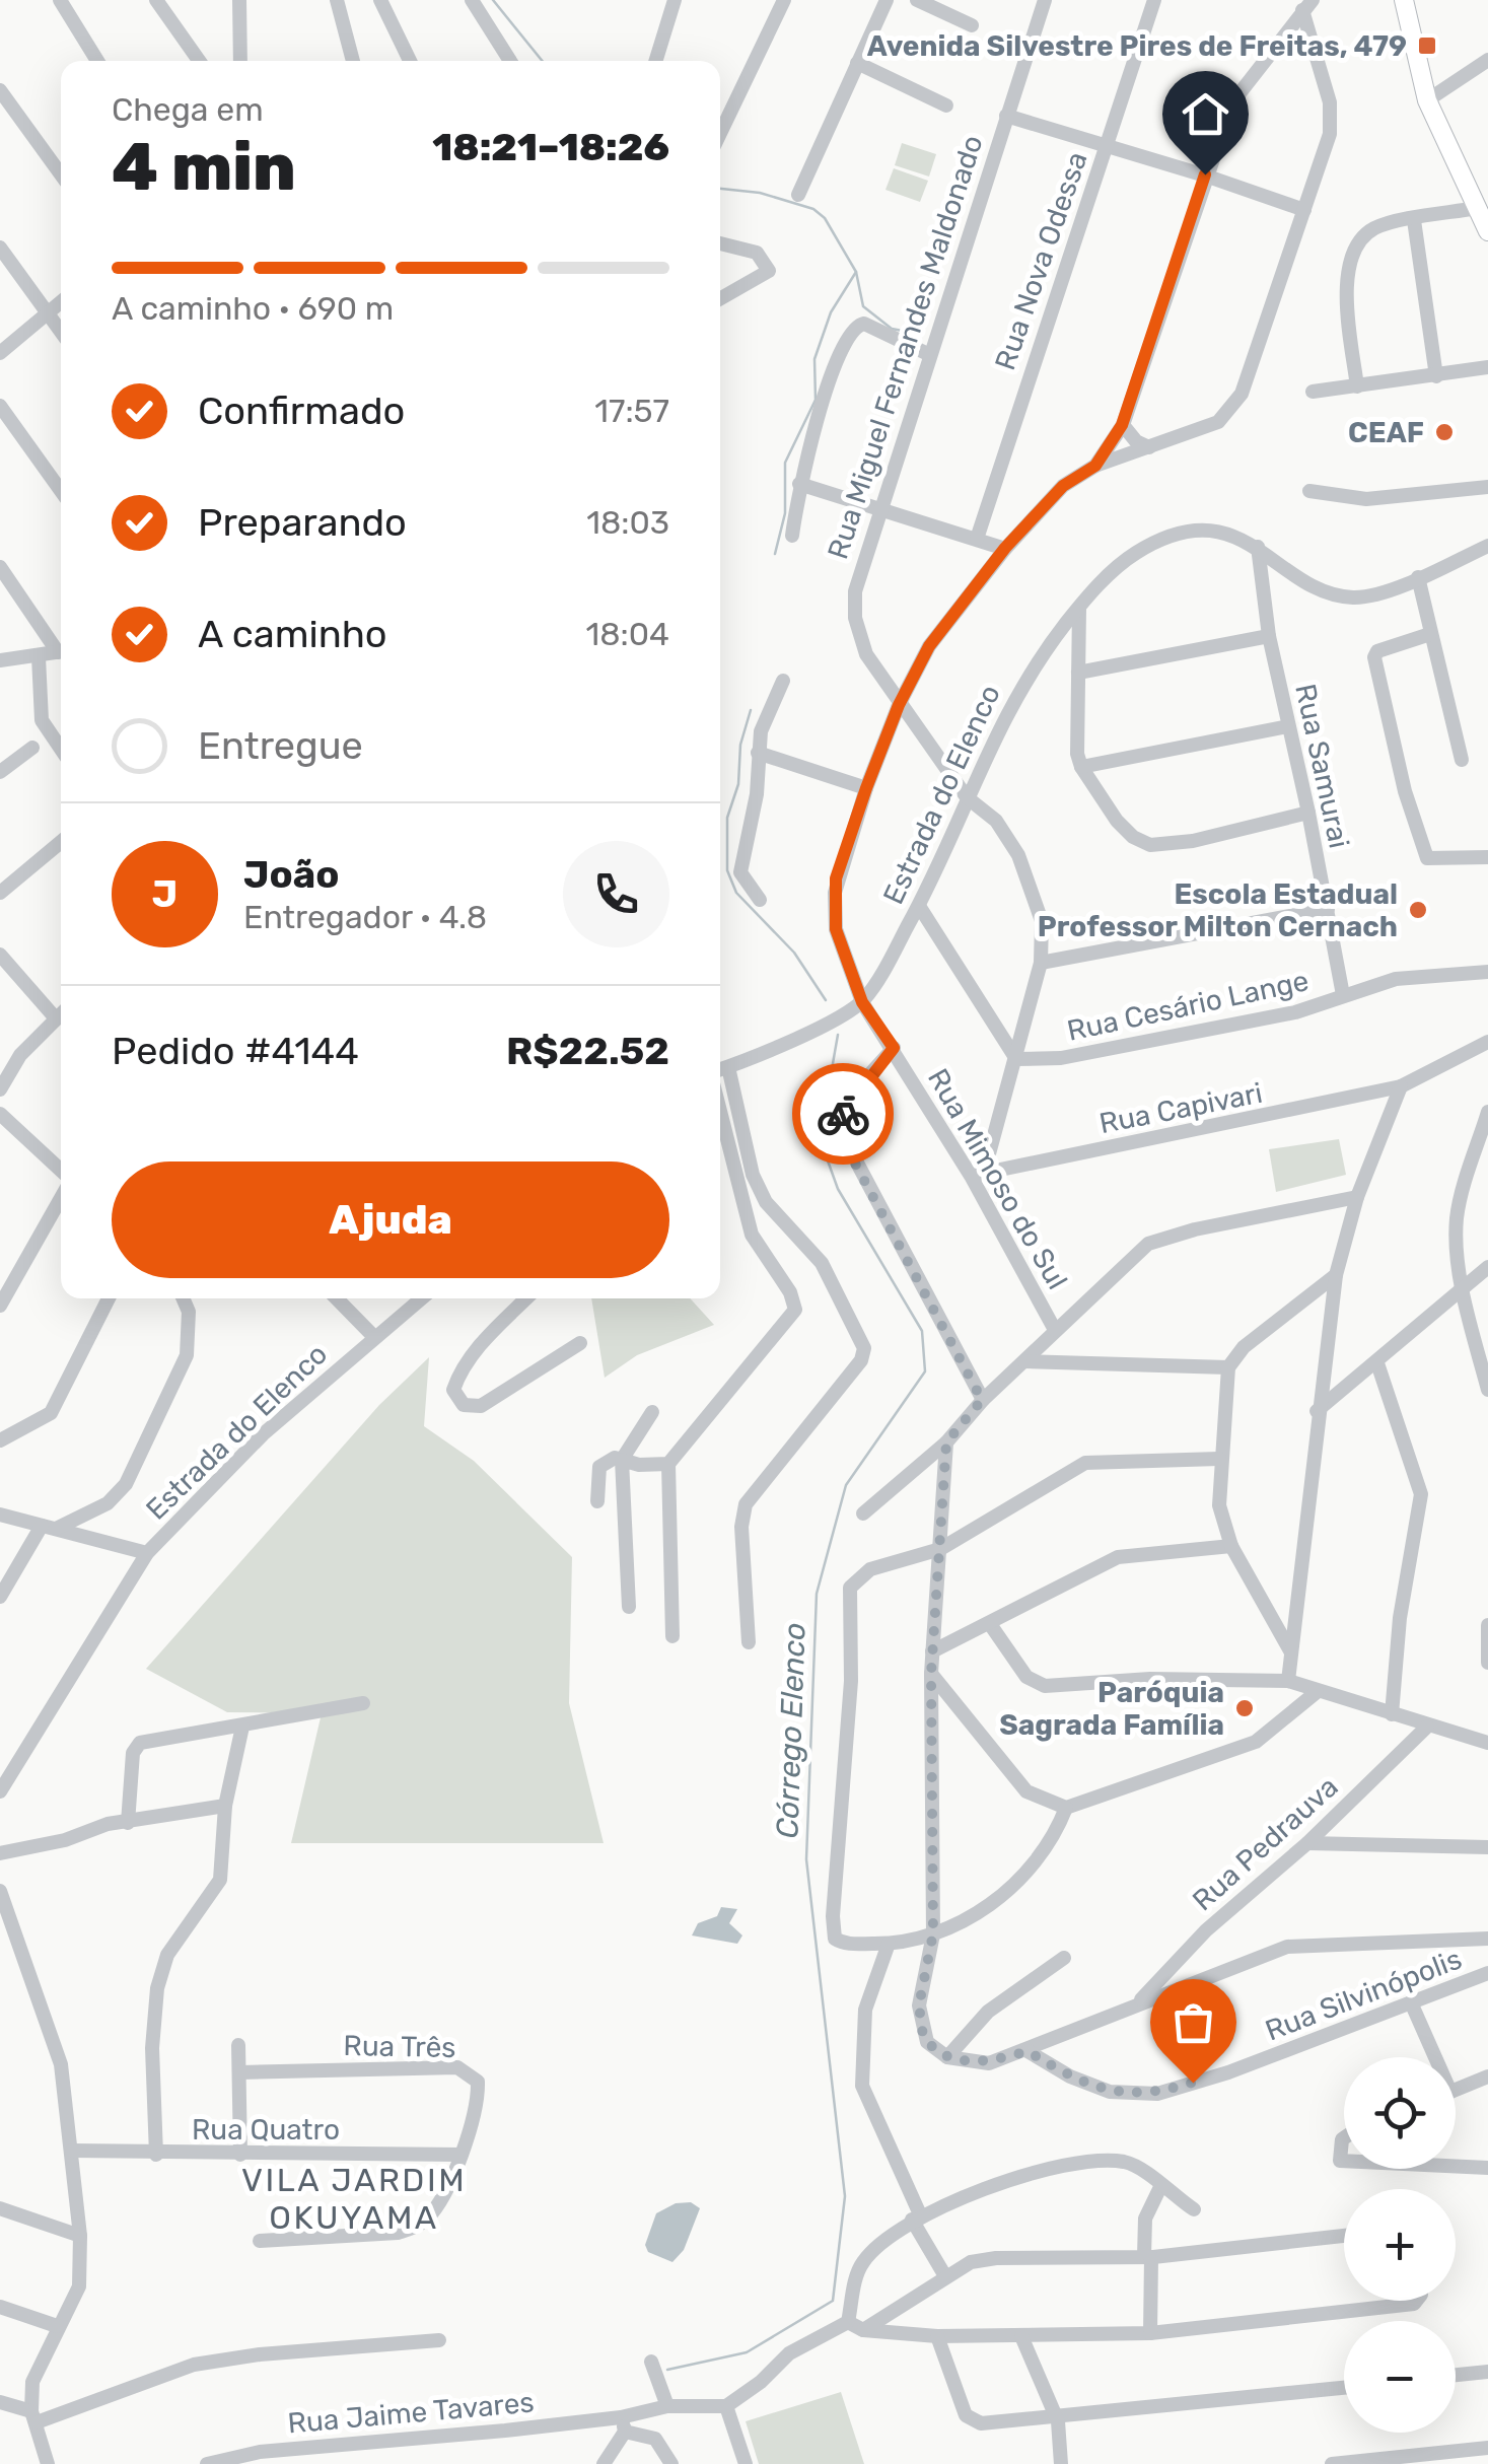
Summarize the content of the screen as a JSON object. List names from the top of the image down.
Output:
{
  "streets": {
    "street": [
      "Rua Nova Odessa",
      "Rua Miguel Fernandes Maldonado",
      "Rua Samurai",
      "Estrada do Elenco",
      "Rua Cesário Lange",
      "Rua Capivari",
      "Rua Mimoso do Sul",
      "Rua Pedrauva",
      "Rua Silvinópolis",
      "Rua Três",
      "Rua Quatro",
      "Rua Jaime Tavares"
    ]
  },
  "crossings": [
    ["Rua Miguel Fernandes Maldonado", "Estrada do Elenco"],
    ["Rua Miguel Fernandes Maldonado", "Rua Cesário Lange"],
    ["Rua Miguel Fernandes Maldonado", "Rua Capivari"],
    ["Rua Miguel Fernandes Maldonado", "Rua Mimoso do Sul"],
    ["Rua Samurai", "Estrada do Elenco"],
    ["Rua Samurai", "Rua Cesário Lange"],
    ["Estrada do Elenco", "Rua Mimoso do Sul"],
    ["Rua Capivari", "Rua Mimoso do Sul"],
    ["Rua Três", "Rua Quatro"]
  ],
  "districts": ["VILA JARDIM OKUYAMA"],
  "water": ["Córrego Elenco"],
  "places": {
    "transit": ["Avenida Silvestre Pires de Freitas, 479"],
    "other": ["CEAF", "Escola Estadual Professor Milton Cernach", "Paróquia Sagrada Família"]
  },
  "page": {
    "heading": ["4 min", "Chega em", "18:21–18:26"],
    "panel": [
      "João",
      "Entregador · 4.8",
      "Pedido #4144",
      "R$22.52"
    ],
    "bar": "A caminho · 690 m",
    "list": [
      ["Confirmado", "17:57"],
      ["Preparando", "18:03"],
      ["A caminho", "18:04"],
      "Entregue"
    ],
    "round": "J",
    "buttons": "Ajuda",
    "map_buttons": ["+", "−"]
  }
}
